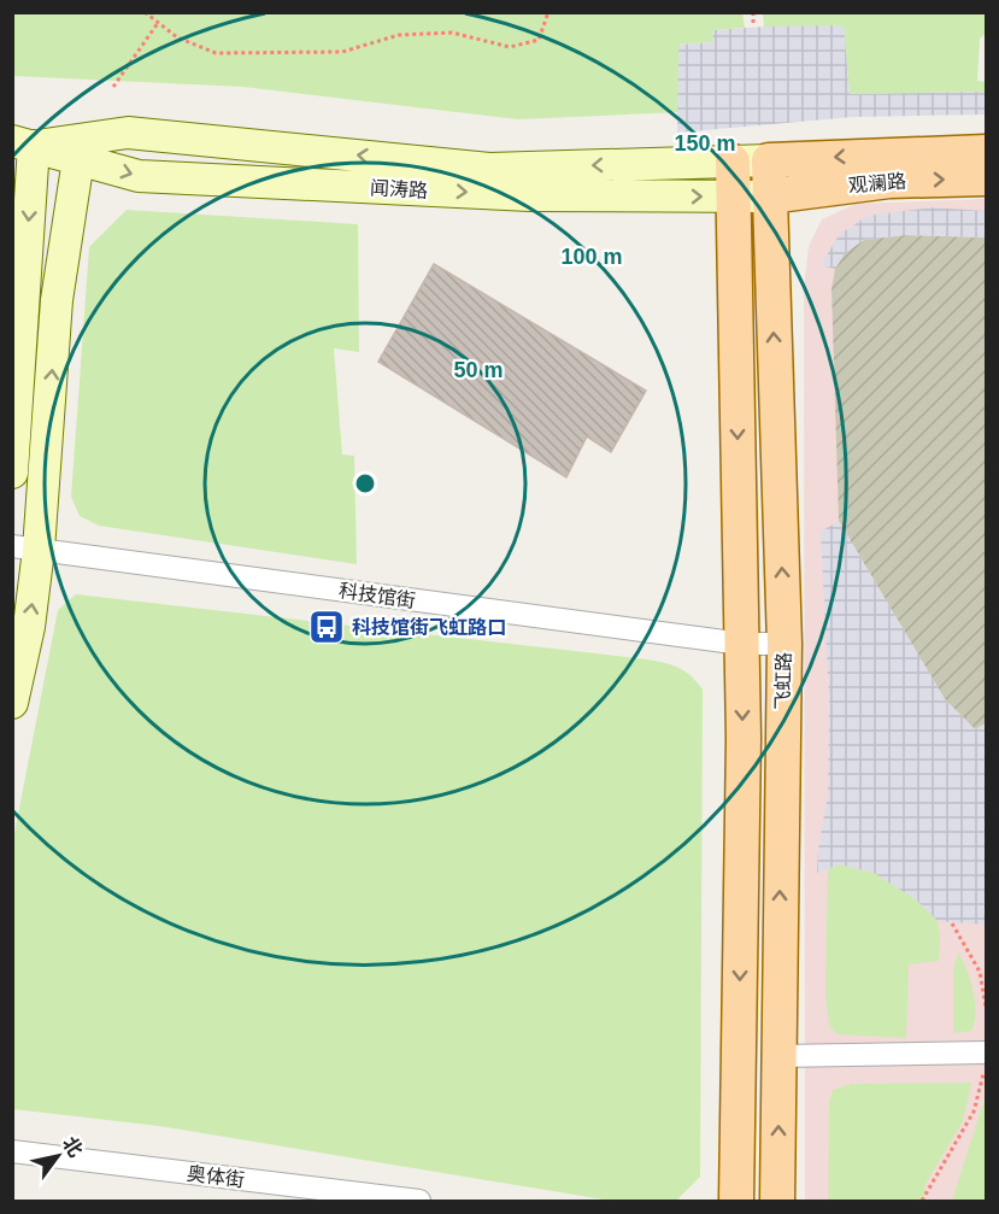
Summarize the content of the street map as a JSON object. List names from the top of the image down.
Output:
{
  "streets": {
    "main road": ["观澜路", "闻涛路", "飞虹路"],
    "street": ["科技馆街", "奥体街"]
  },
  "crossings": [
    ["观澜路", "闻涛路"],
    ["观澜路", "飞虹路"],
    ["闻涛路", "飞虹路"],
    ["科技馆街", "飞虹路"]
  ],
  "places": {
    "bus stop": ["科技馆街飞虹路口"]
  },
  "north": "top right",
  "rings": ["150 m", "100 m", "50 m"]
}
